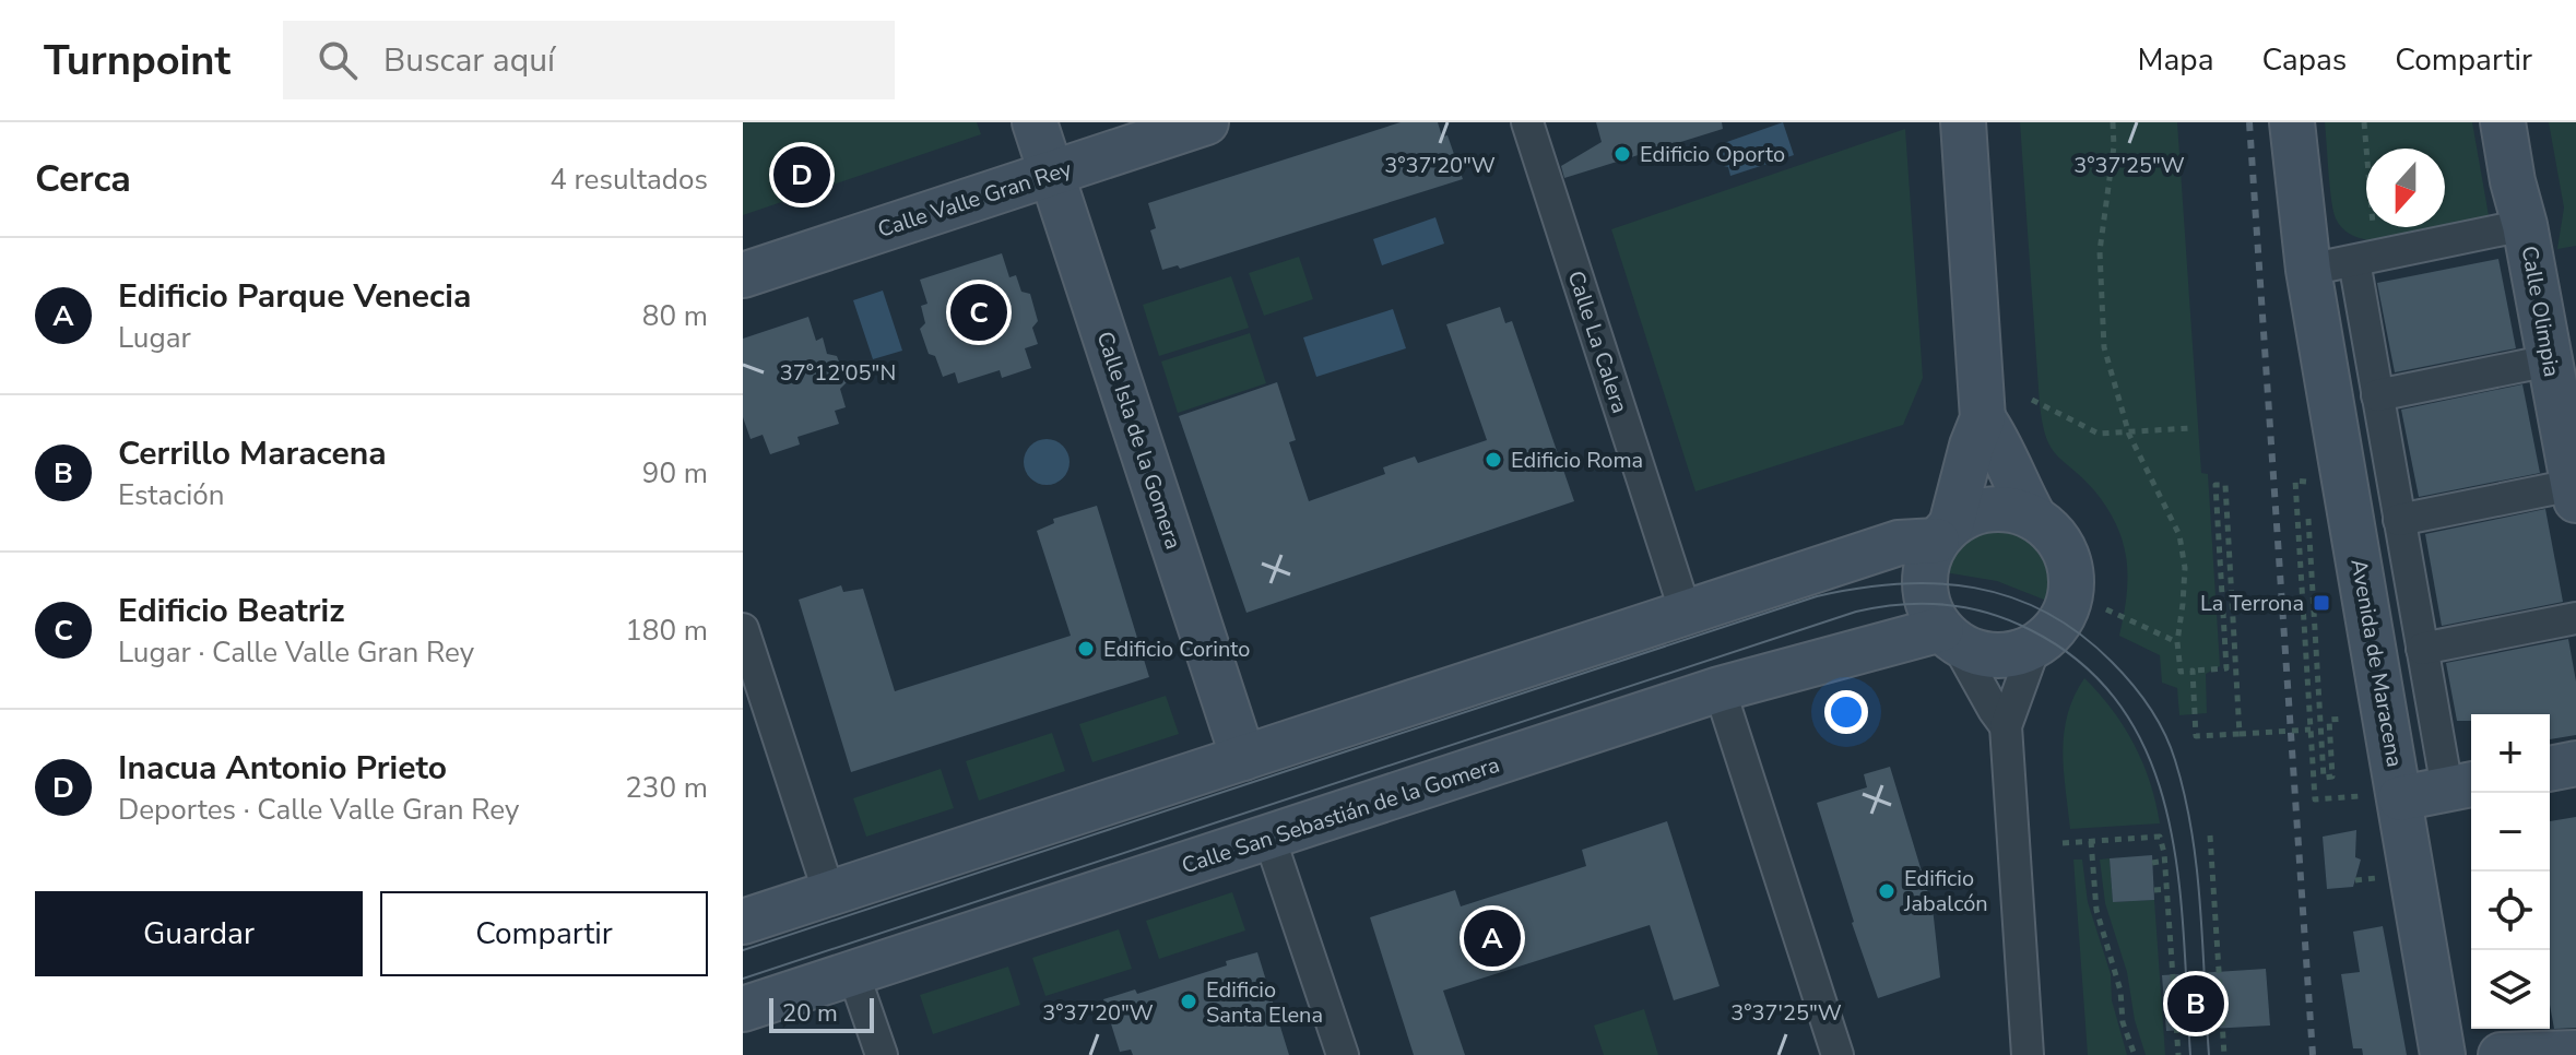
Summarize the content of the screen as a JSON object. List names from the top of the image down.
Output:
{
  "streets": {
    "main road": [
      "Calle Valle Gran Rey",
      "Calle Olimpia",
      "Calle Isla de la Gomera",
      "Avenida de Maracena",
      "Calle San Sebastián de la Gomera"
    ],
    "street": ["Calle La Calera"]
  },
  "crossings": [
    ["Calle Valle Gran Rey", "Calle Isla de la Gomera"]
  ],
  "places": {
    "other": [
      "Edificio Oporto",
      "Edificio Roma",
      "Edificio Corinto",
      "Edificio Jabalcón",
      "Edificio Santa Elena"
    ],
    "transit": ["La Terrona"]
  },
  "scale_bar": "20 m",
  "north": "bottom",
  "page": {
    "header": "Turnpoint",
    "search": "Buscar aquí",
    "nav": ["Mapa", "Capas", "Compartir"],
    "heading": ["Cerca", "4 resultados"],
    "pins": [
      "D",
      "C",
      "A",
      "B"
    ],
    "list": [
      {
        "mark": "A",
        "name": "Edificio Parque Venecia",
        "note": "Lugar",
        "value": "80 m"
      },
      {
        "mark": "B",
        "name": "Cerrillo Maracena",
        "note": "Estación",
        "value": "90 m"
      },
      {
        "mark": "C",
        "name": "Edificio Beatriz",
        "note": "Lugar · Calle Valle Gran Rey",
        "value": "180 m"
      },
      {
        "mark": "D",
        "name": "Inacua Antonio Prieto",
        "note": "Deportes · Calle Valle Gran Rey",
        "value": "230 m"
      }
    ],
    "map_buttons": ["+", "−"],
    "buttons": ["Guardar", "Compartir"],
    "scale": "20 m"
  },
  "coordinates": ["3°37'20\"W", "3°37'25\"W", "37°12'05\"N"]
}
